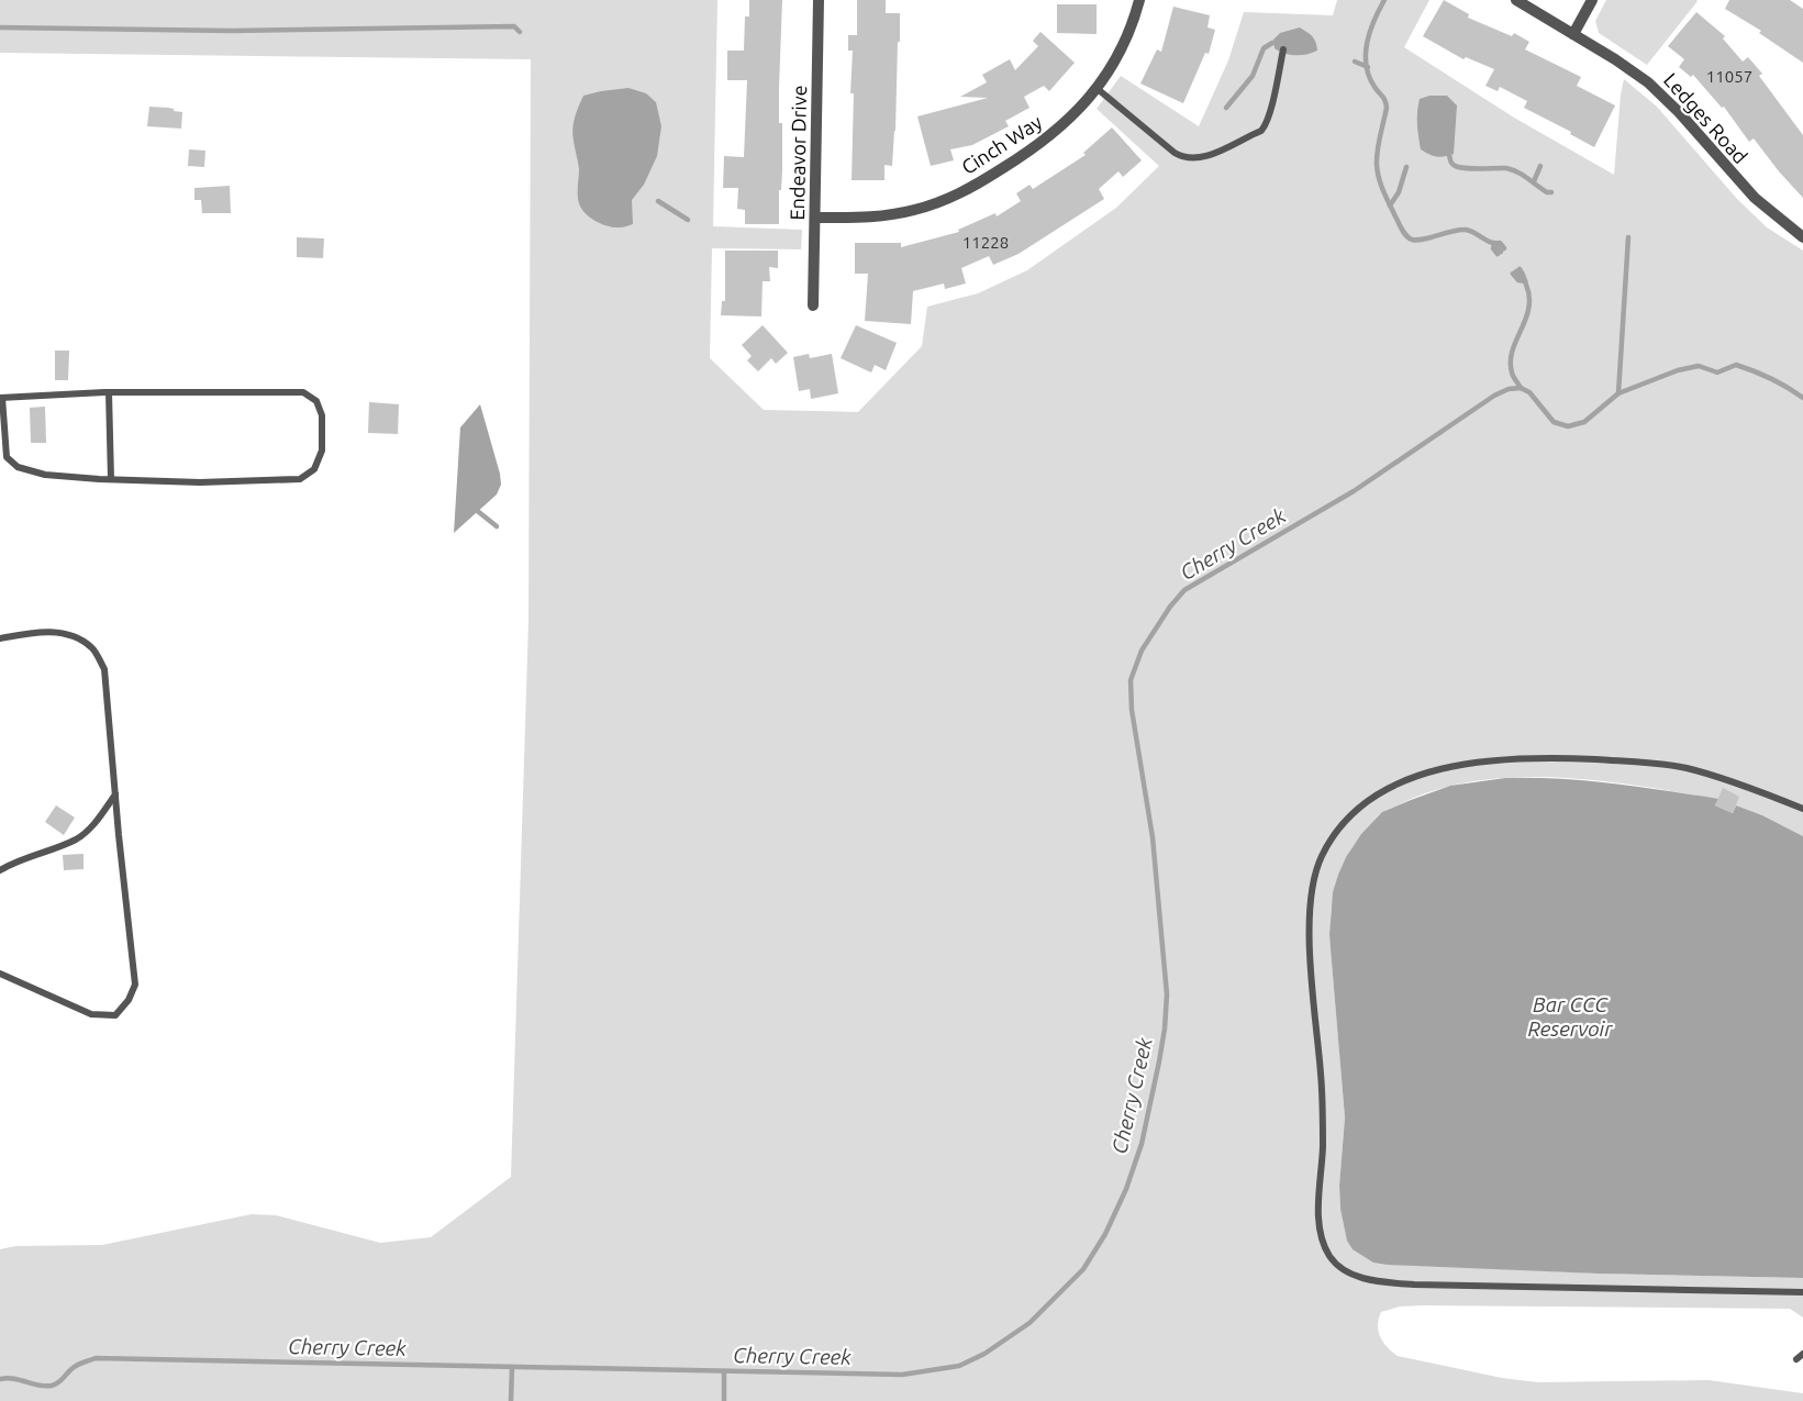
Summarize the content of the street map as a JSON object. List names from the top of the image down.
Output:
{
  "streets": {
    "street": ["Ledges Road", "Cinch Way", "Endeavor Drive"]
  },
  "crossings": [
    ["Cinch Way", "Endeavor Drive"]
  ],
  "water": ["Cherry Creek", "Bar CCC Reservoir"],
  "house_numbers": ["11057", "11228"]
}
